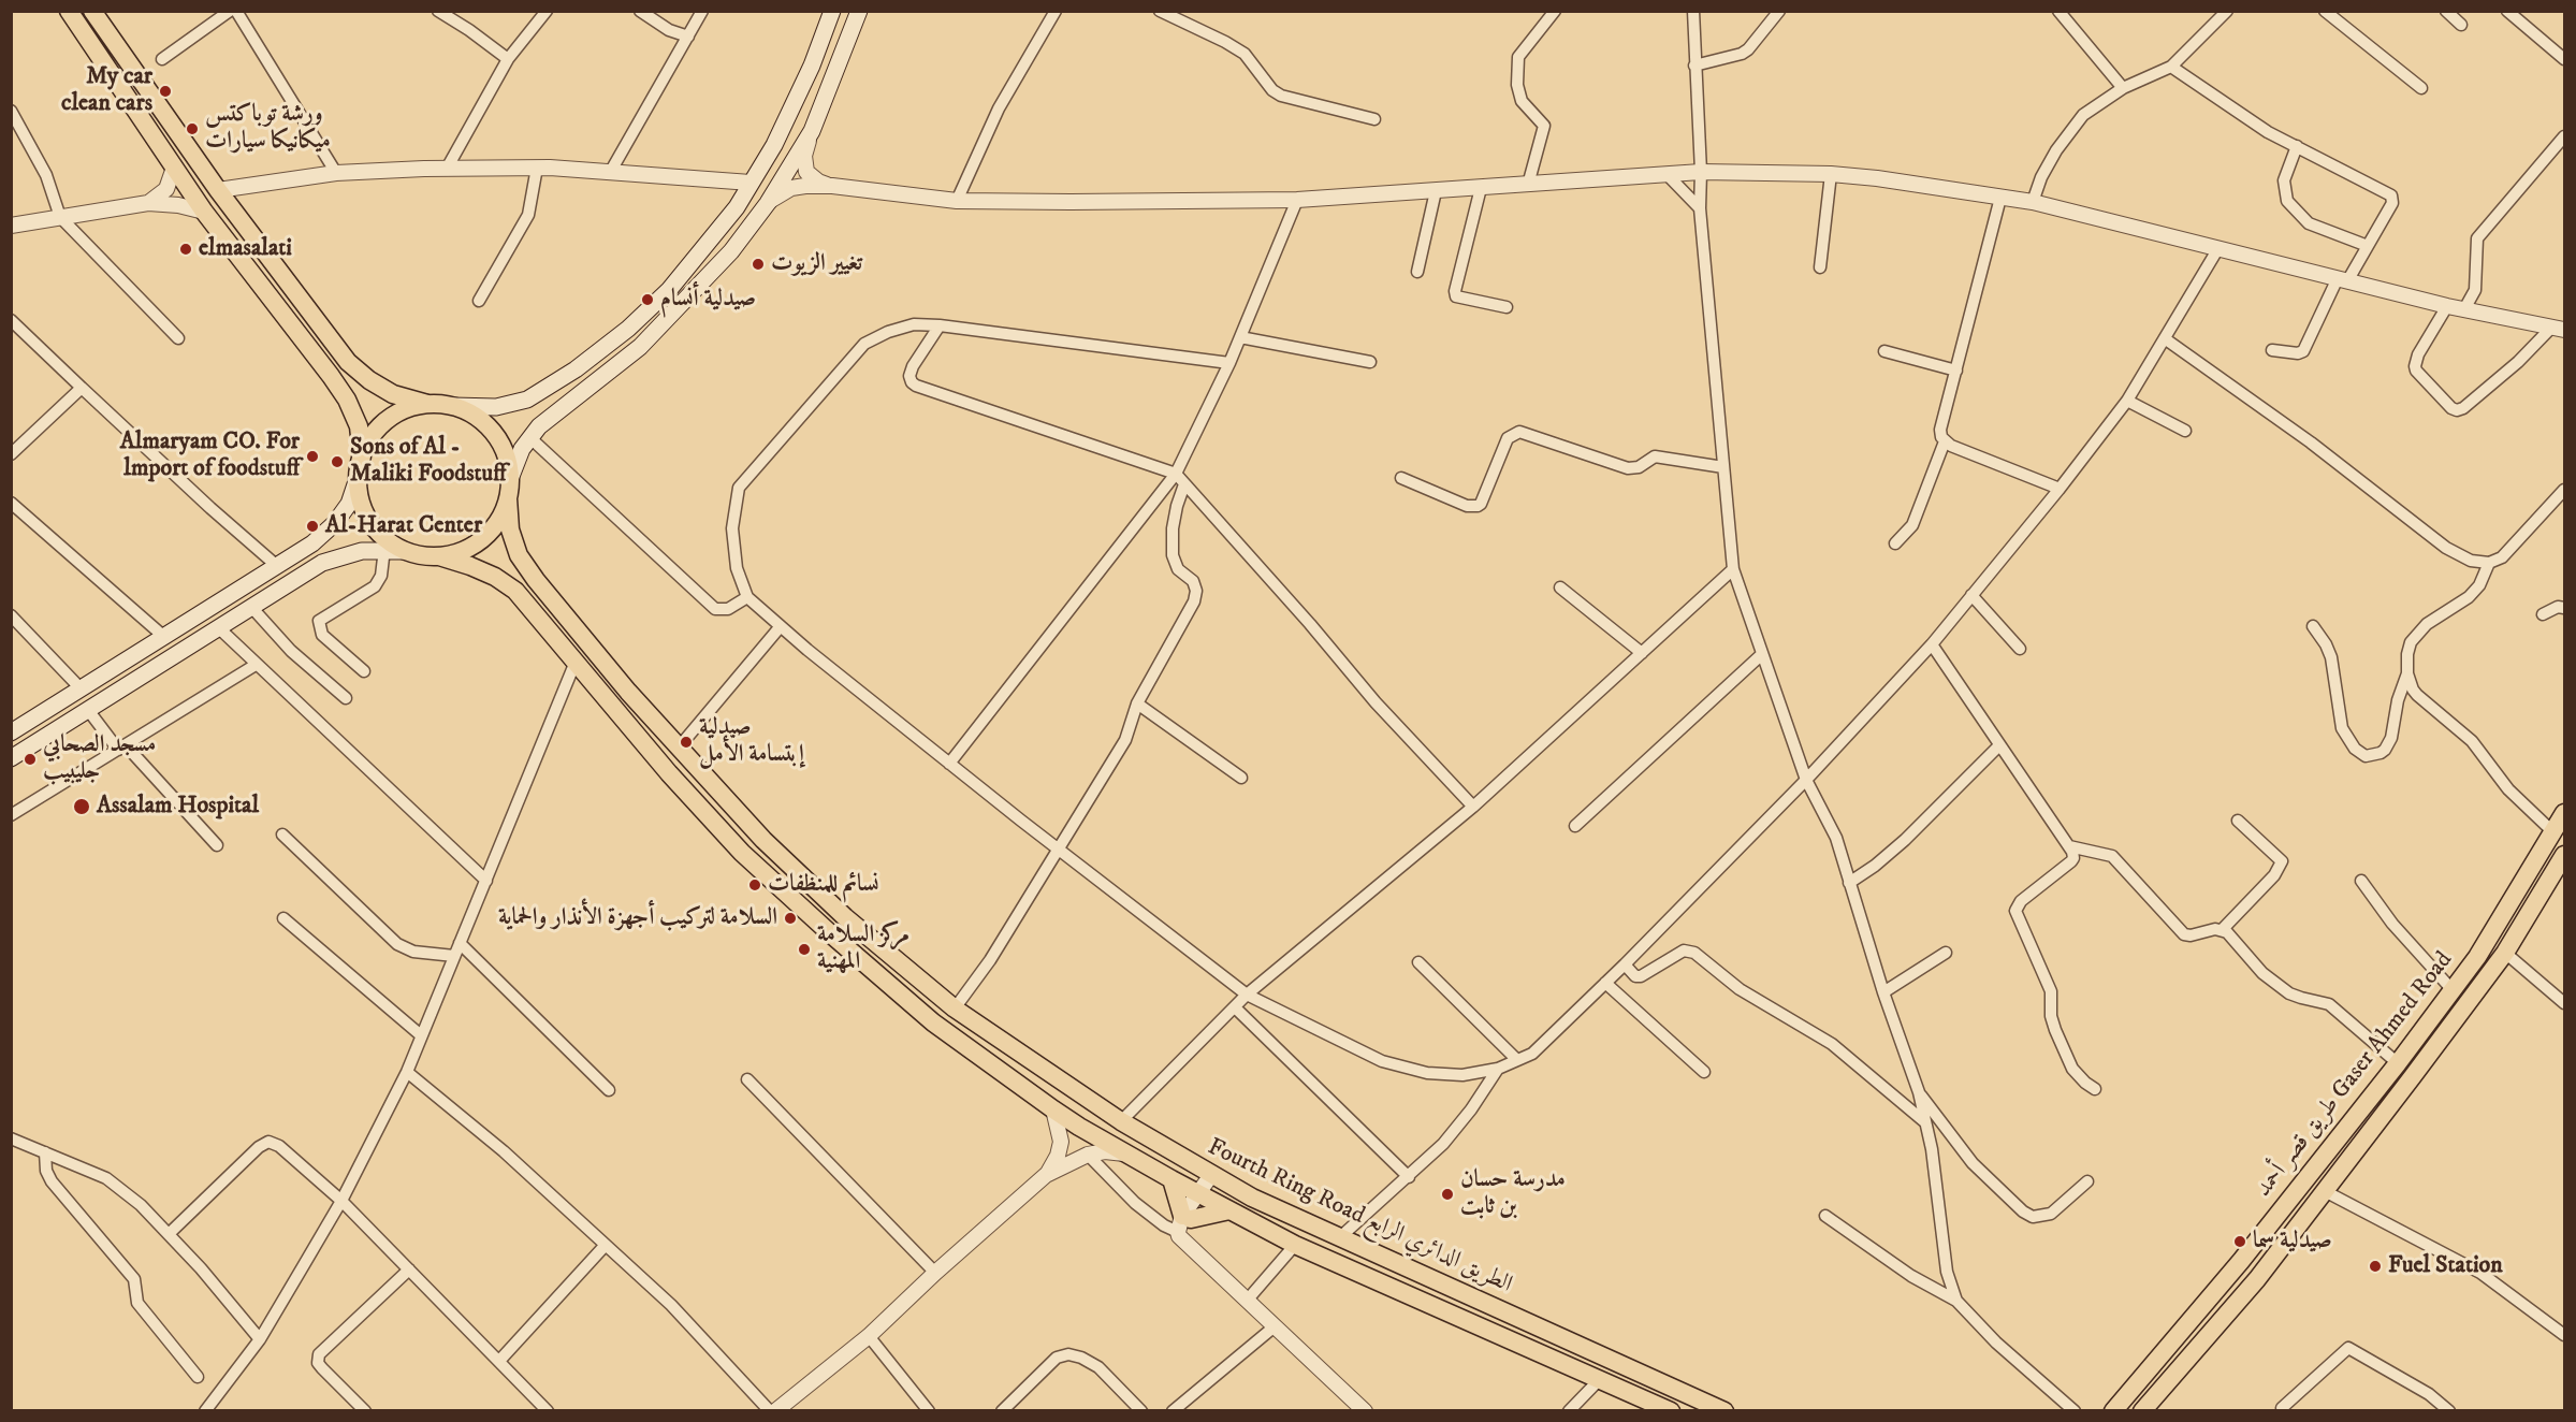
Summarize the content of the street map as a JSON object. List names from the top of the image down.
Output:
{
  "streets": {
    "main road": ["طريق قصر أحمد Gaser Ahmed Road", "Fourth Ring Road الطريق الدائري الرابع"]
  },
  "places": [
    "My car clean cars",
    "ورشة توباكتس ميكانيكا سيارات",
    "elmasalati",
    "تغيير الزيوت",
    "صيدلية أنسام",
    "Almaryam CO. For lmport of foodstuff",
    "Sons of Al - Maliki Foodstuff",
    "Al-Harat Center",
    "صيدلية إبتسامة الأمل",
    "مسجد الصحابي جليبيب",
    "Assalam Hospital",
    "نسائم للمنظفات",
    "السلامة لتركيب أجهزة الأنذار والحماية",
    "مركز السلامة المهنية",
    "مدرسة حسان بن ثابت",
    "صيدلية سما",
    "Fuel Station"
  ]
}
